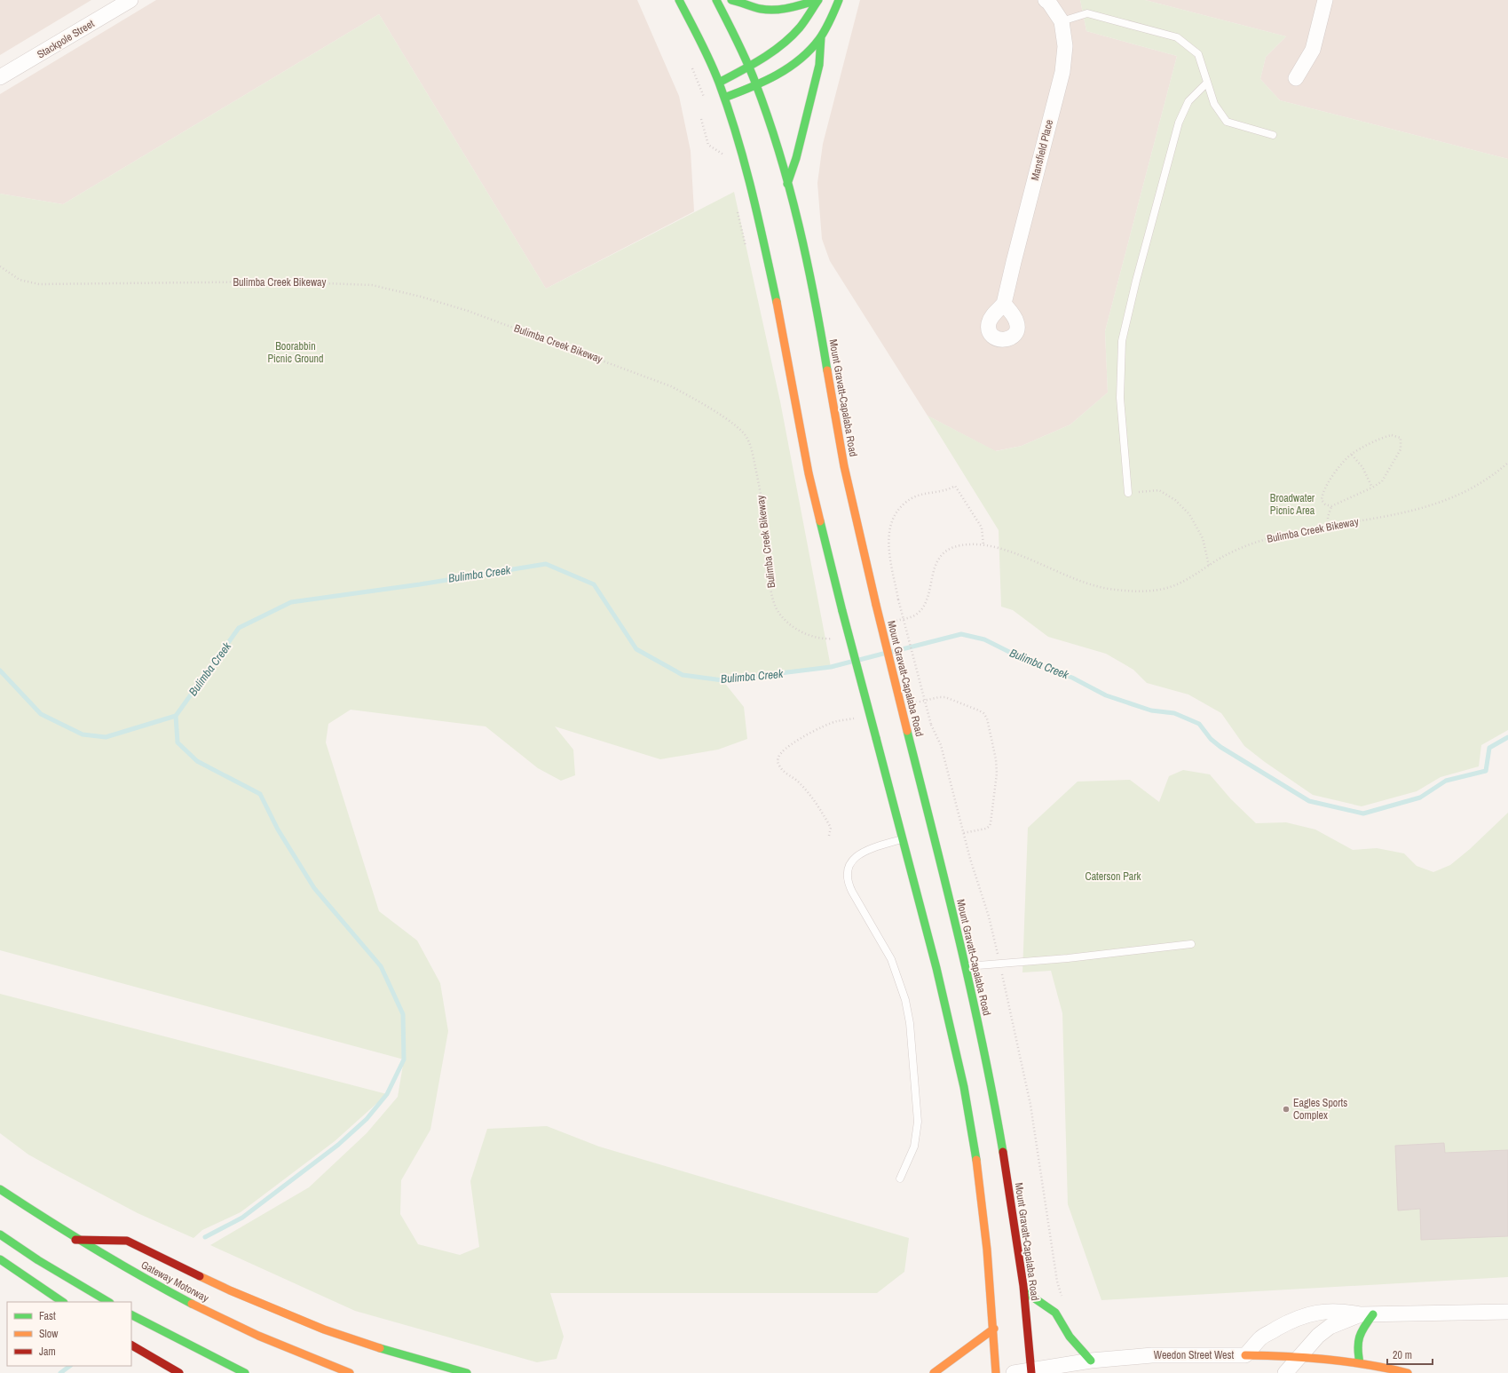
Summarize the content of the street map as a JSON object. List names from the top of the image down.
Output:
{
  "streets": {
    "main road": ["Mount Gravatt-Capalaba Road", "Gateway Motorway"],
    "street": ["Stackpole Street", "Mansfield Place", "Weedon Street West"],
    "path": ["Bulimba Creek Bikeway"]
  },
  "crossings": [
    ["Mount Gravatt-Capalaba Road", "Weedon Street West"]
  ],
  "water": ["Bulimba Creek"],
  "parks": ["Boorabbin Picnic Ground", "Broadwater Picnic Area", "Caterson Park"],
  "places": ["Eagles Sports Complex"],
  "legend": ["Fast", "Slow", "Jam"],
  "scale_bar": "20 m"
}
